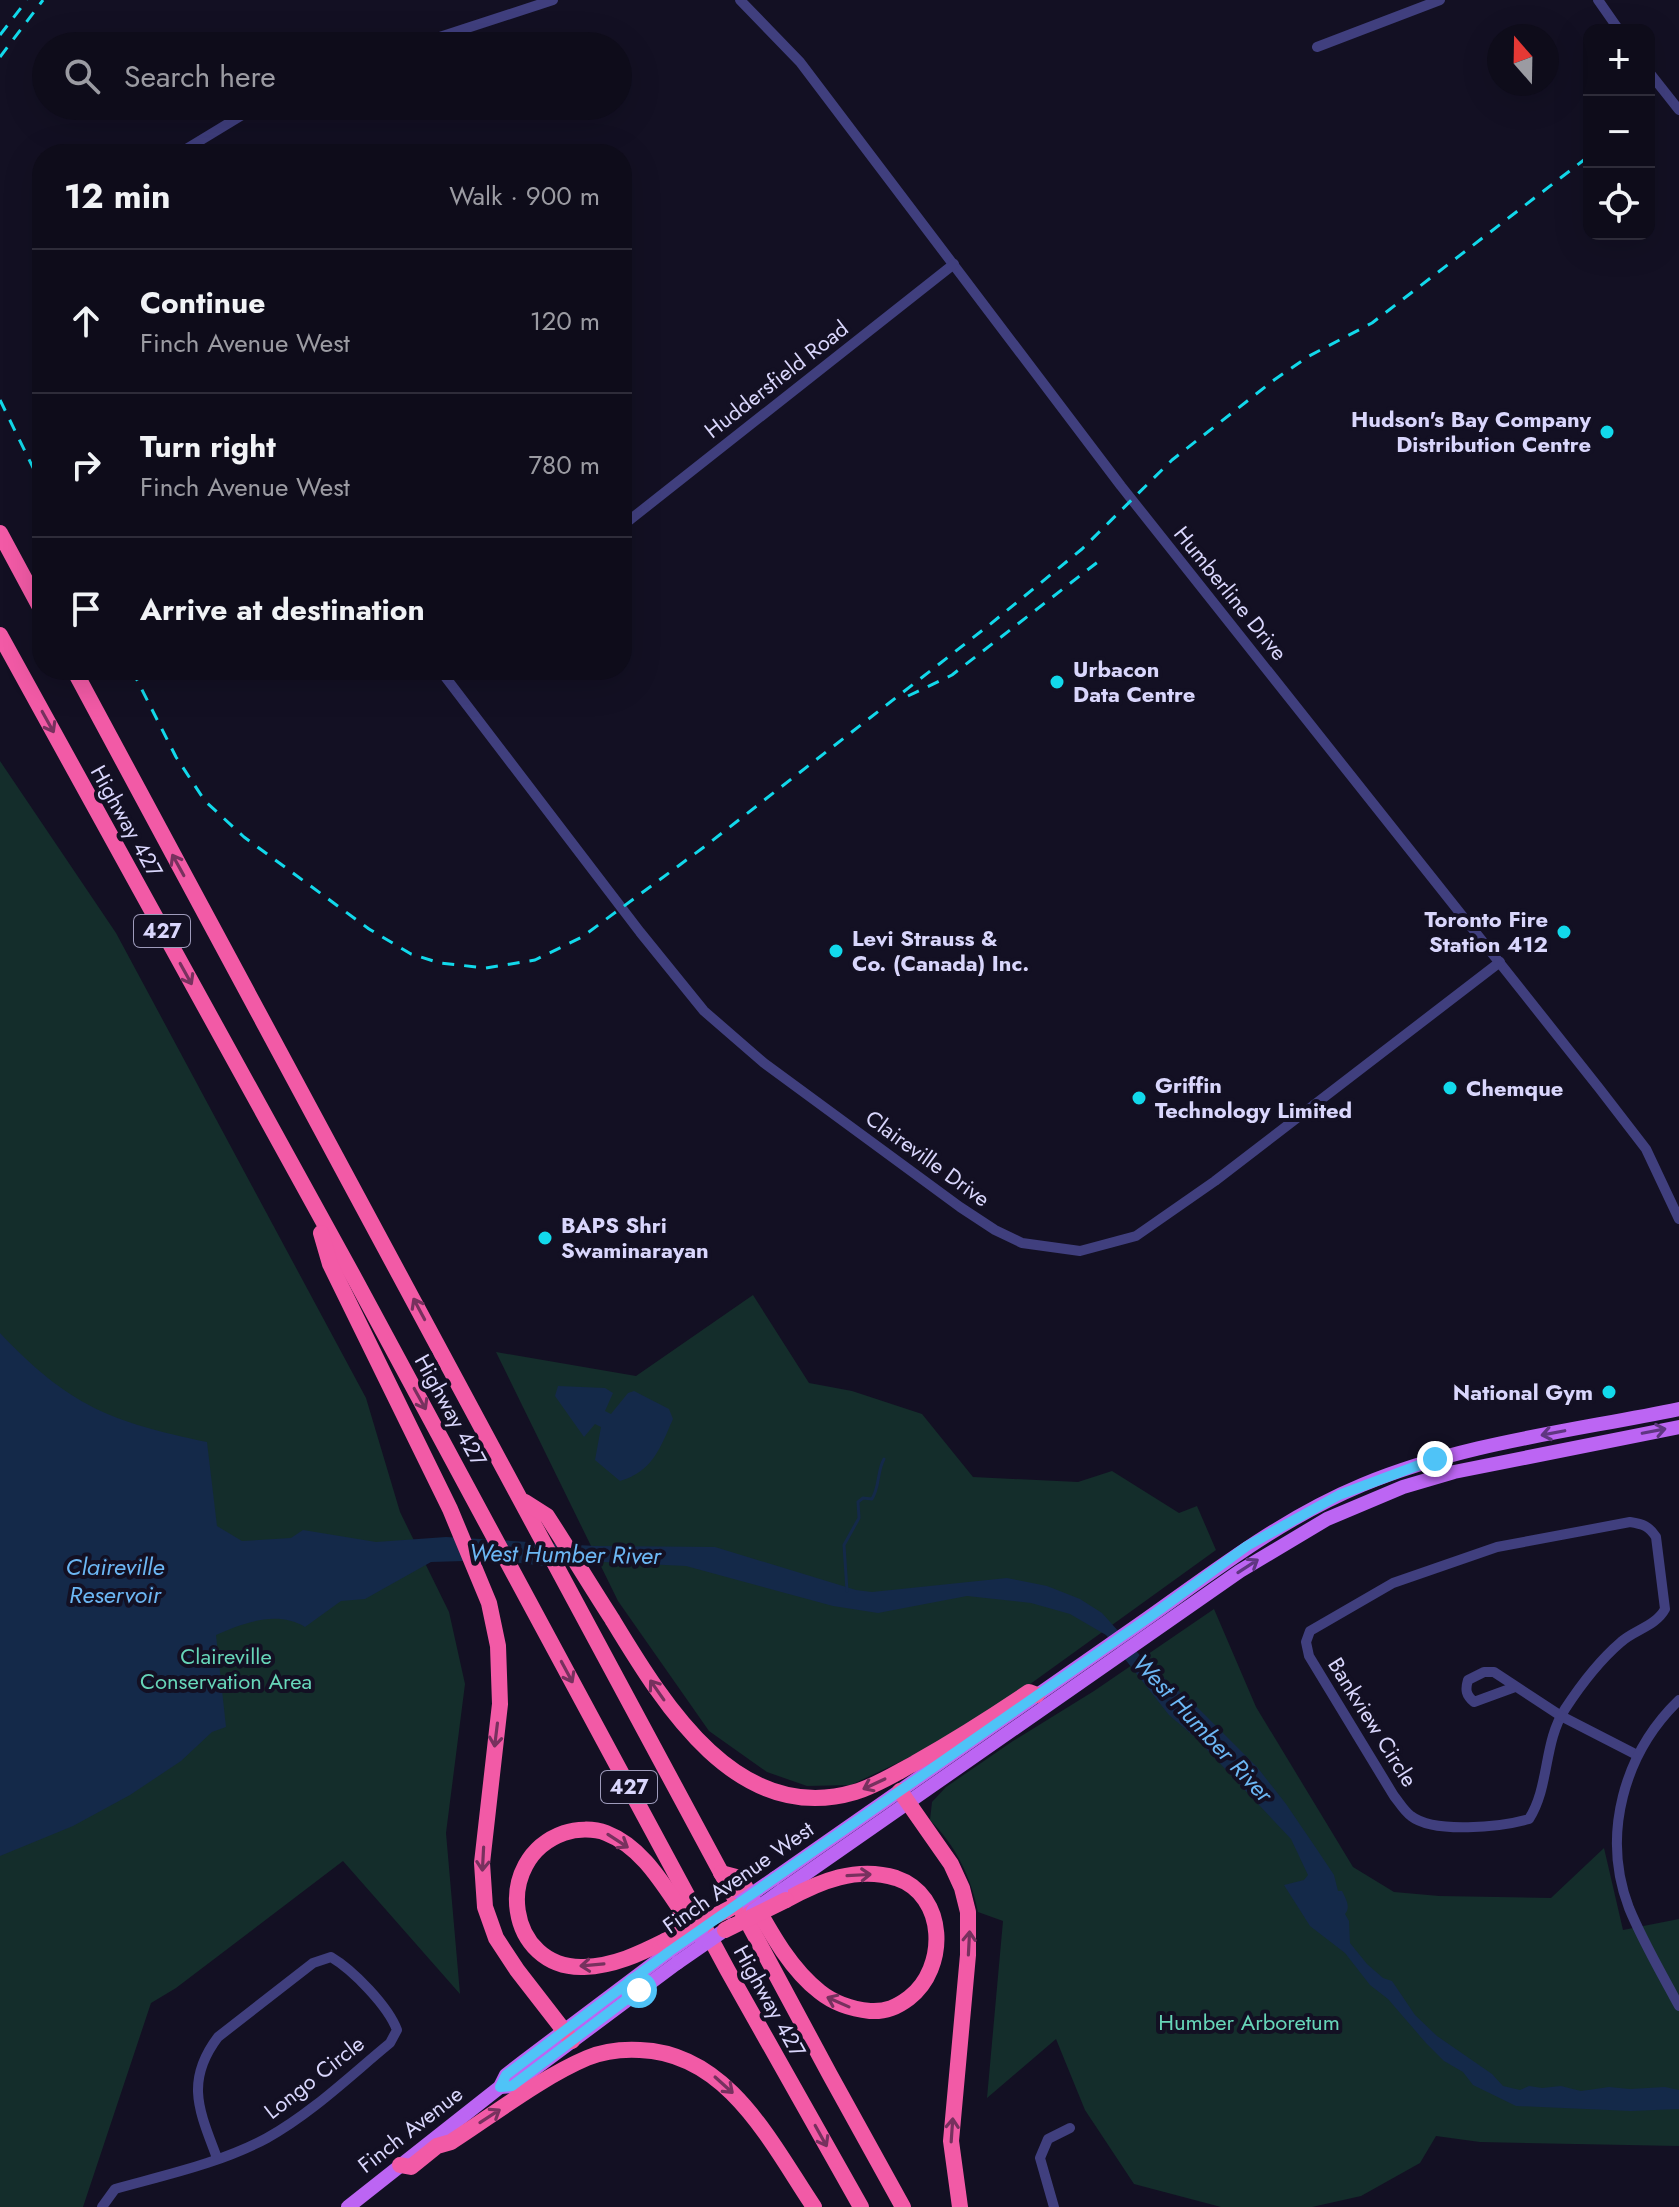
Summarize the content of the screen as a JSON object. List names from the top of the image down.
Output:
{
  "streets": {
    "highway": ["Highway 427", "427"],
    "main road": ["Finch Avenue West", "Finch Avenue"],
    "street": [
      "Huddersfield Road",
      "Humberline Drive",
      "Claireville Drive",
      "Bankview Circle",
      "Longo Circle"
    ]
  },
  "crossings": [
    ["Huddersfield Road", "Humberline Drive"],
    ["Humberline Drive", "Claireville Drive"],
    ["Finch Avenue West", "Finch Avenue"]
  ],
  "water": ["West Humber River", "Claireville Reservoir"],
  "parks": ["Claireville Conservation Area", "Humber Arboretum"],
  "places": [
    "Hudson's Bay Company Distribution Centre",
    "Urbacon Data Centre",
    "Toronto Fire Station 412",
    "Levi Strauss & Co. (Canada) Inc.",
    "Chemque",
    "Griffin Technology Limited",
    "BAPS Shri Swaminarayan",
    "National Gym"
  ],
  "north": "top",
  "page": {
    "map_buttons": ["+", "−"],
    "search": "Search here",
    "heading": ["12 min", "Walk · 900 m"],
    "list": [
      ["Continue", "Finch Avenue West", "120 m"],
      ["Turn right", "Finch Avenue West", "780 m"],
      "Arrive at destination"
    ]
  }
}
